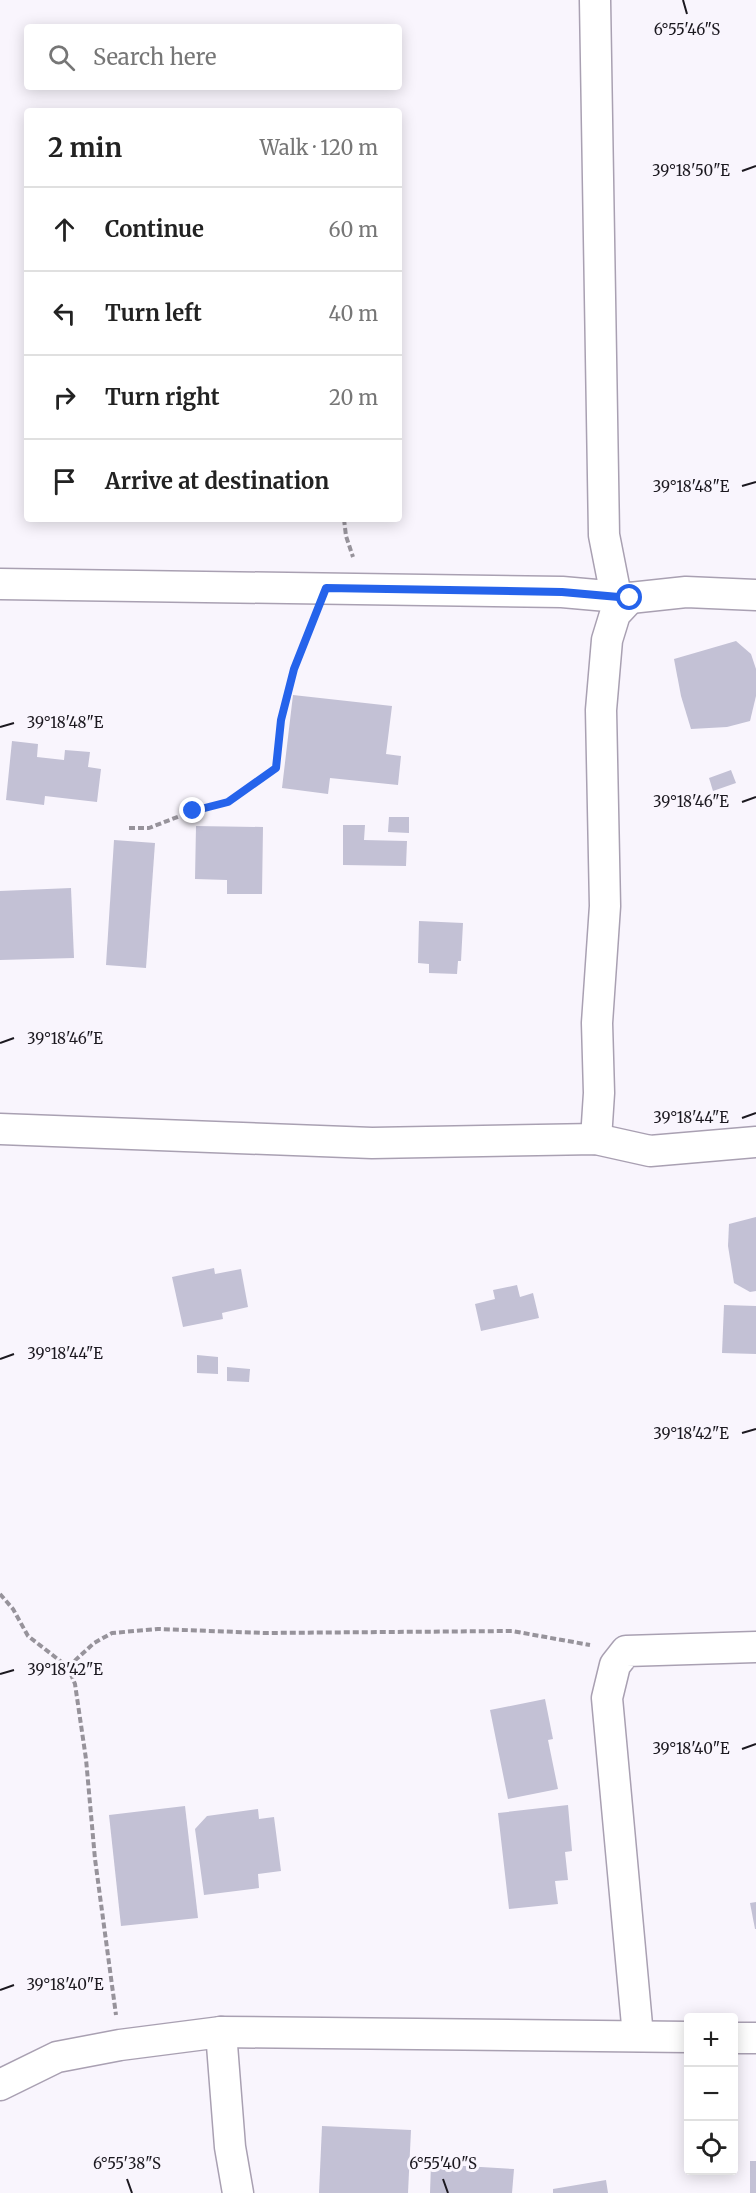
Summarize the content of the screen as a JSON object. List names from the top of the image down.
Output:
{
  "page": {
    "search": "Search here",
    "heading": ["2 min", "Walk · 120 m"],
    "list": [
      ["Continue", "60 m"],
      ["Turn left", "40 m"],
      ["Turn right", "20 m"],
      "Arrive at destination"
    ],
    "map_buttons": ["+", "−"]
  },
  "coordinates": [
    "6°55'46\"S",
    "39°18'50\"E",
    "39°18'48\"E",
    "39°18'46\"E",
    "39°18'44\"E",
    "39°18'42\"E",
    "39°18'40\"E",
    "6°55'38\"S",
    "6°55'40\"S"
  ]
}
